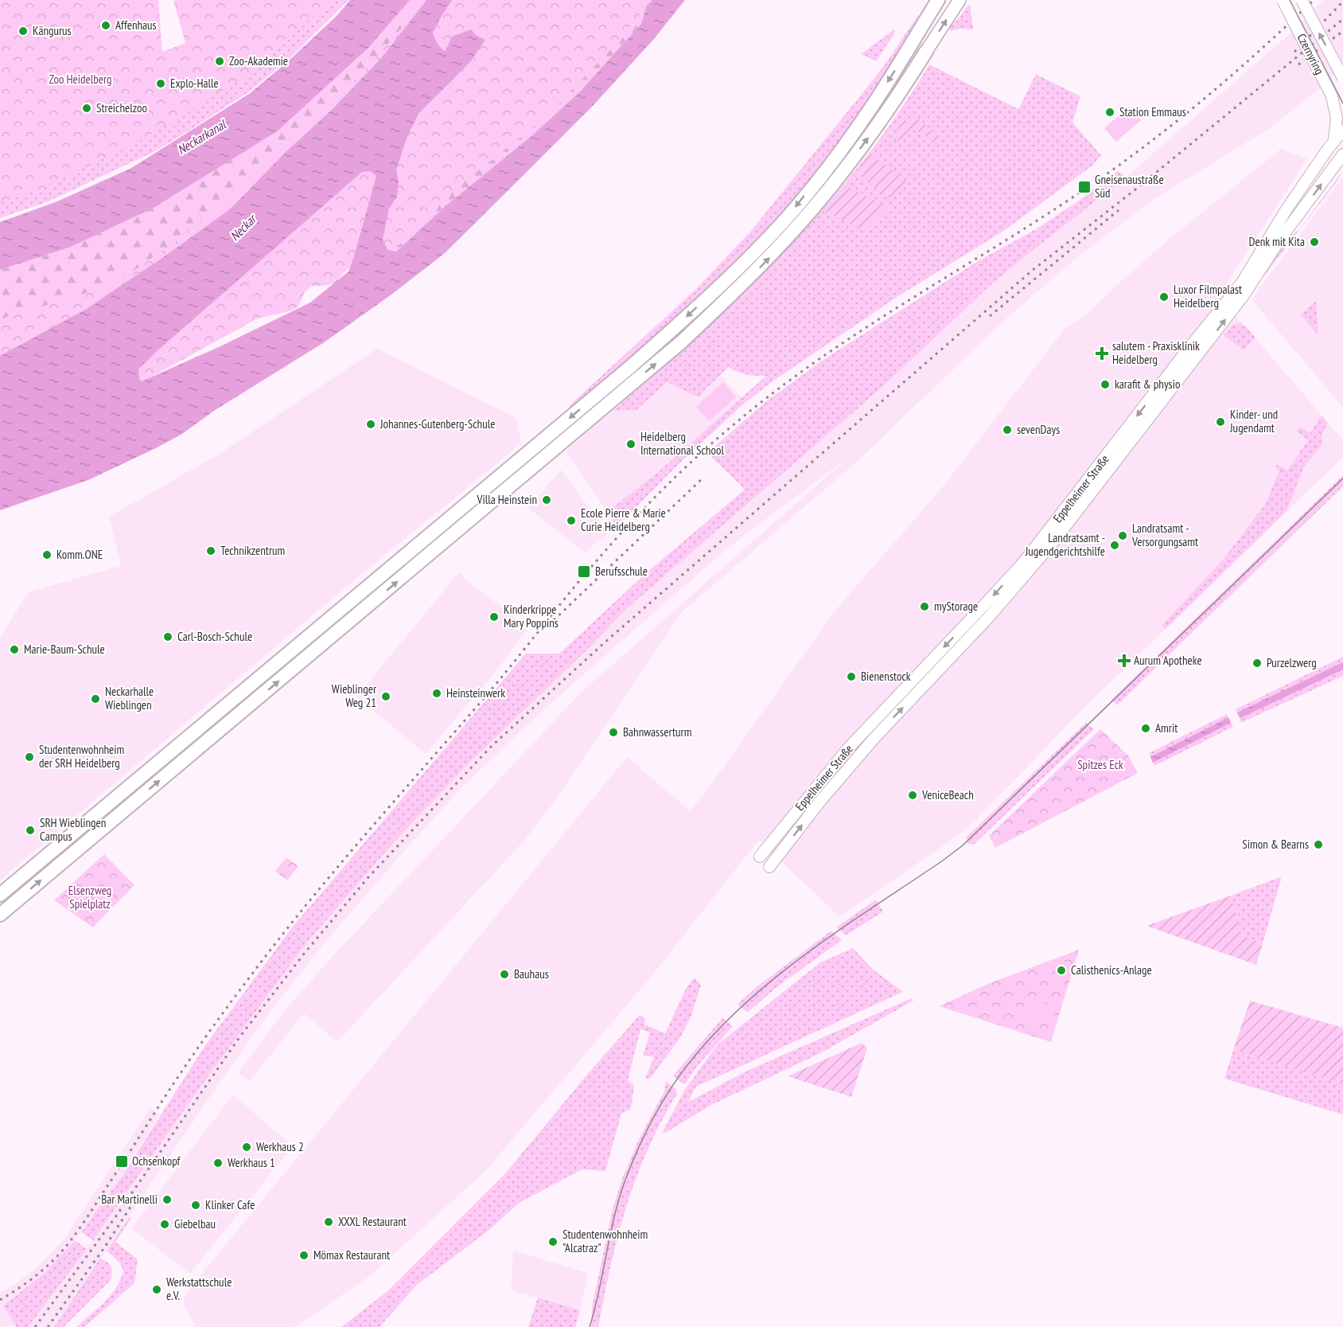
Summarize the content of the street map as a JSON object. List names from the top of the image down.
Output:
{
  "streets": {
    "main road": ["Czernyring", "Eppelheimer Straße"]
  },
  "crossings": [
    ["Czernyring", "Eppelheimer Straße"]
  ],
  "water": ["Neckarkanal", "Neckar"],
  "parks": ["Zoo Heidelberg", "Spitzes Eck", "Elsenzweg Spielplatz"],
  "places": {
    "other": [
      "Affenhaus",
      "Kängurus",
      "Zoo-Akademie",
      "Explo-Halle",
      "Streichelzoo",
      "Station Emmaus",
      "Denk mit Kita",
      "Luxor Filmpalast Heidelberg",
      "karafit & physio",
      "Kinder- und Jugendamt",
      "Johannes-Gutenberg-Schule",
      "sevenDays",
      "Heidelberg International School",
      "Villa Heinstein",
      "Ecole Pierre & Marie Curie Heidelberg",
      "Landratsamt - Versorgungsamt",
      "Landratsamt - Jugendgerichtshilfe",
      "Technikzentrum",
      "Komm.ONE",
      "myStorage",
      "Kinderkrippe Mary Poppins",
      "Carl-Bosch-Schule",
      "Marie-Baum-Schule",
      "Purzelzwerg",
      "Bienenstock",
      "Heinsteinwerk",
      "Wieblinger Weg 21",
      "Neckarhalle Wieblingen",
      "Amrit",
      "Bahnwasserturm",
      "Studentenwohnheim der SRH Heidelberg",
      "VeniceBeach",
      "SRH Wieblingen Campus",
      "Simon & Bearns",
      "Calisthenics-Anlage",
      "Bauhaus",
      "Werkhaus 2",
      "Werkhaus 1",
      "Bar Martinelli",
      "Klinker Cafe",
      "XXXL Restaurant",
      "Giebelbau",
      "Studentenwohnheim \"Alcatraz\"",
      "Mömax Restaurant",
      "Werkstattschule e.V."
    ],
    "transit": ["Gneisenaustraße Süd", "Berufsschule", "Ochsenkopf"],
    "health": ["salutem - Praxisklinik Heidelberg", "Aurum Apotheke"]
  }
}
